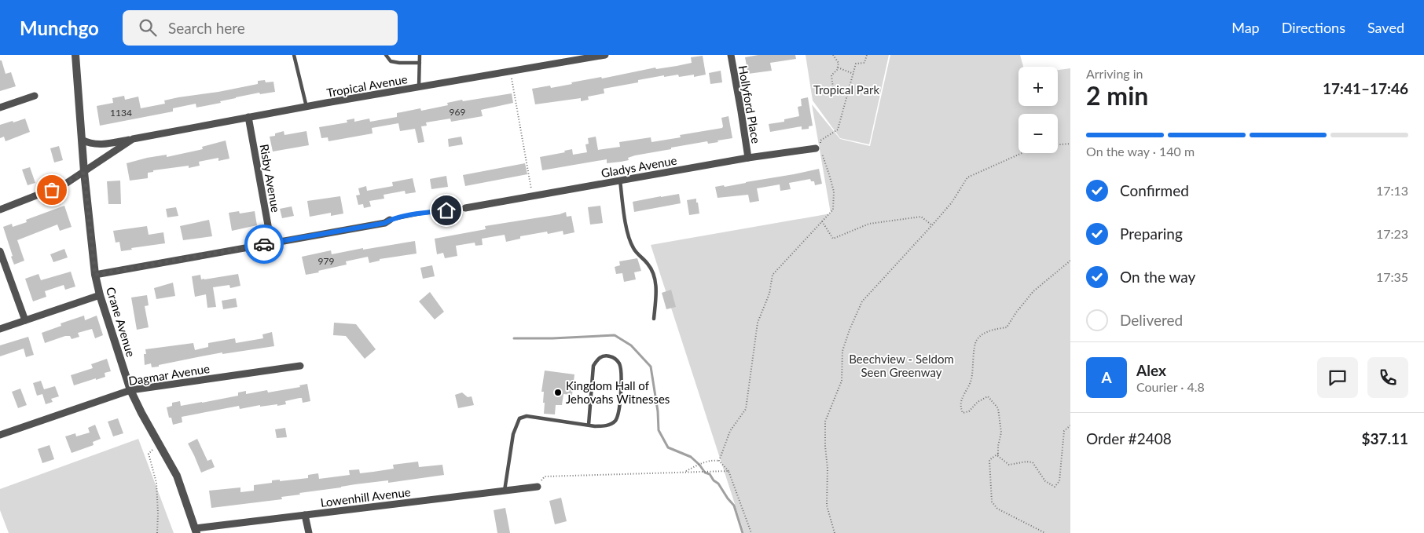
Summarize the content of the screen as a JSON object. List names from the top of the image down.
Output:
{
  "streets": {
    "street": [
      "Tropical Avenue",
      "Hollyford Place",
      "Gladys Avenue",
      "Risby Avenue",
      "Crane Avenue",
      "Dagmar Avenue",
      "Lowenhill Avenue"
    ]
  },
  "crossings": [
    ["Tropical Avenue", "Risby Avenue"],
    ["Tropical Avenue", "Crane Avenue"],
    ["Hollyford Place", "Gladys Avenue"],
    ["Gladys Avenue", "Risby Avenue"],
    ["Gladys Avenue", "Crane Avenue"],
    ["Crane Avenue", "Dagmar Avenue"],
    ["Crane Avenue", "Lowenhill Avenue"]
  ],
  "parks": ["Tropical Park", "Beechview - Seldom Seen Greenway"],
  "places": ["Kingdom Hall of Jehovahs Witnesses"],
  "house_numbers": ["969", "1134", "979"],
  "page": {
    "header": "Munchgo",
    "search": "Search here",
    "nav": ["Map", "Directions", "Saved"],
    "heading": ["2 min", "Arriving in", "17:41–17:46"],
    "panel": [
      "Alex",
      "Courier · 4.8",
      "Order #2408",
      "$37.11"
    ],
    "map_buttons": ["+", "−"],
    "bar": "On the way · 140 m",
    "list": [
      ["Confirmed", "17:13"],
      ["Preparing", "17:23"],
      ["On the way", "17:35"],
      "Delivered"
    ],
    "round": "A"
  }
}
